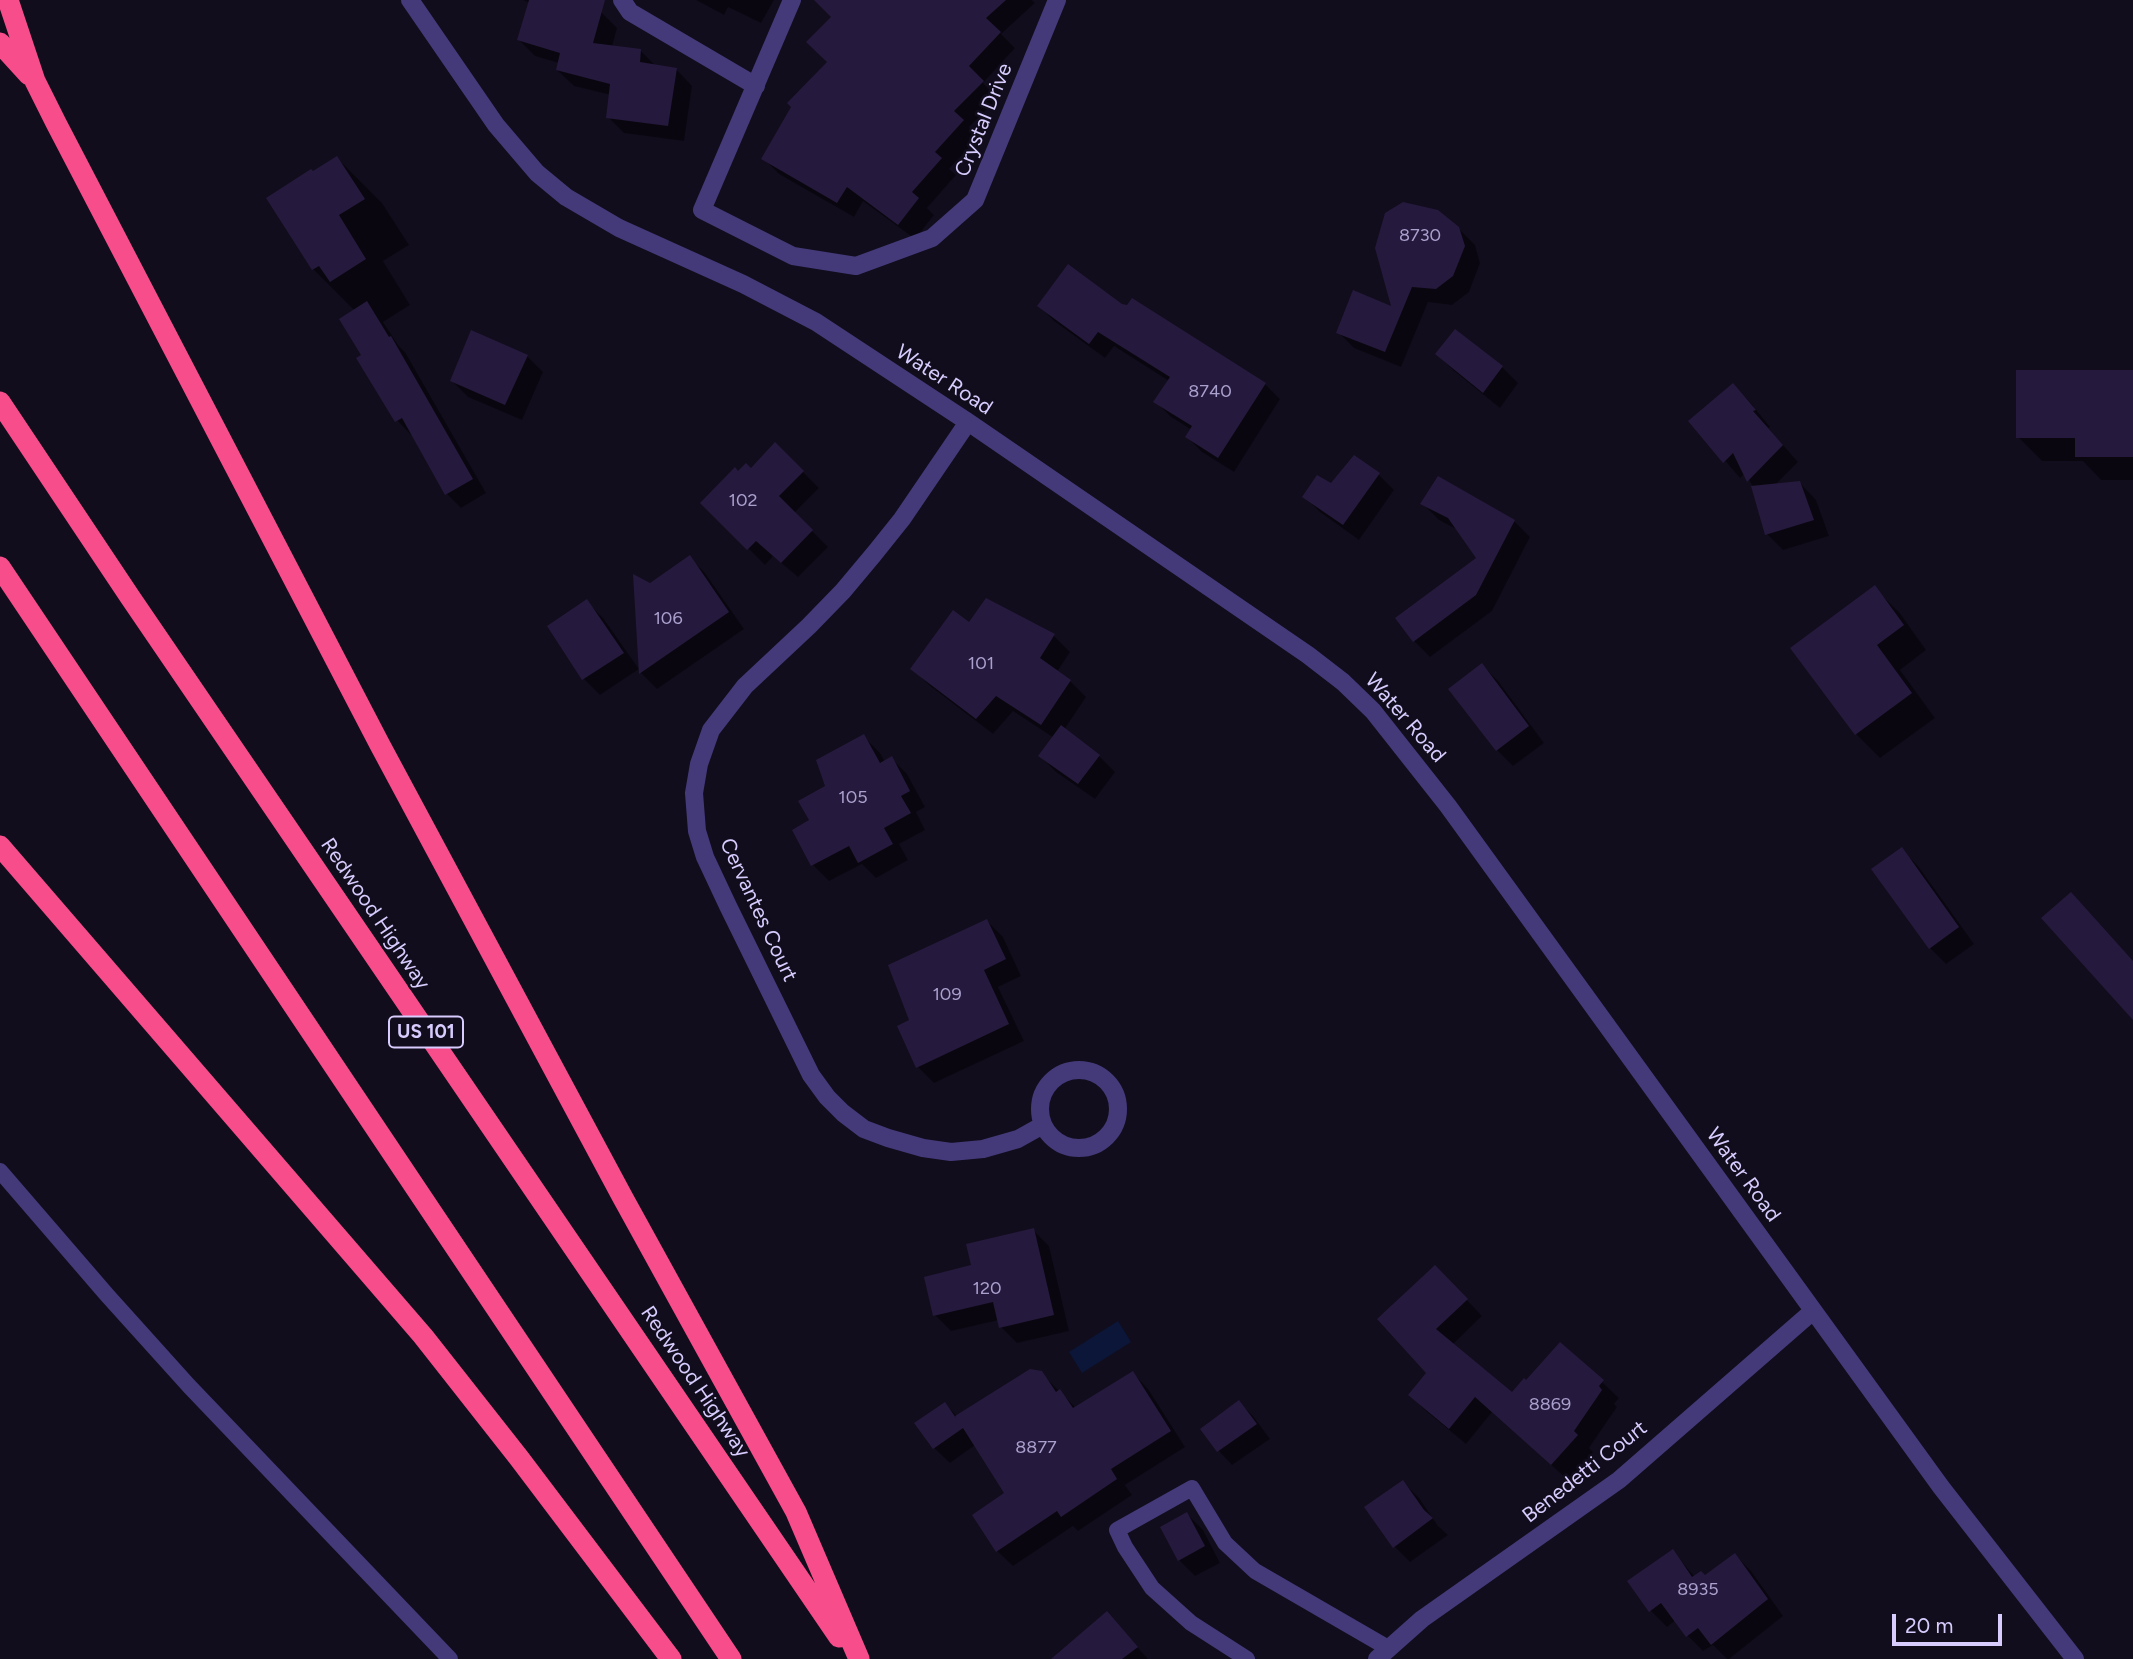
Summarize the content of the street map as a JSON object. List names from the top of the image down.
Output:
{
  "streets": {
    "highway": ["Redwood Highway", "US 101"],
    "street": [
      "Crystal Drive",
      "Water Road",
      "Cervantes Court",
      "Benedetti Court"
    ]
  },
  "crossings": [
    ["Water Road", "Cervantes Court"],
    ["Water Road", "Benedetti Court"]
  ],
  "house_numbers": [
    "8730",
    "8740",
    "102",
    "106",
    "101",
    "105",
    "109",
    "120",
    "8869",
    "8877",
    "8935"
  ],
  "scale_bar": "20 m"
}
